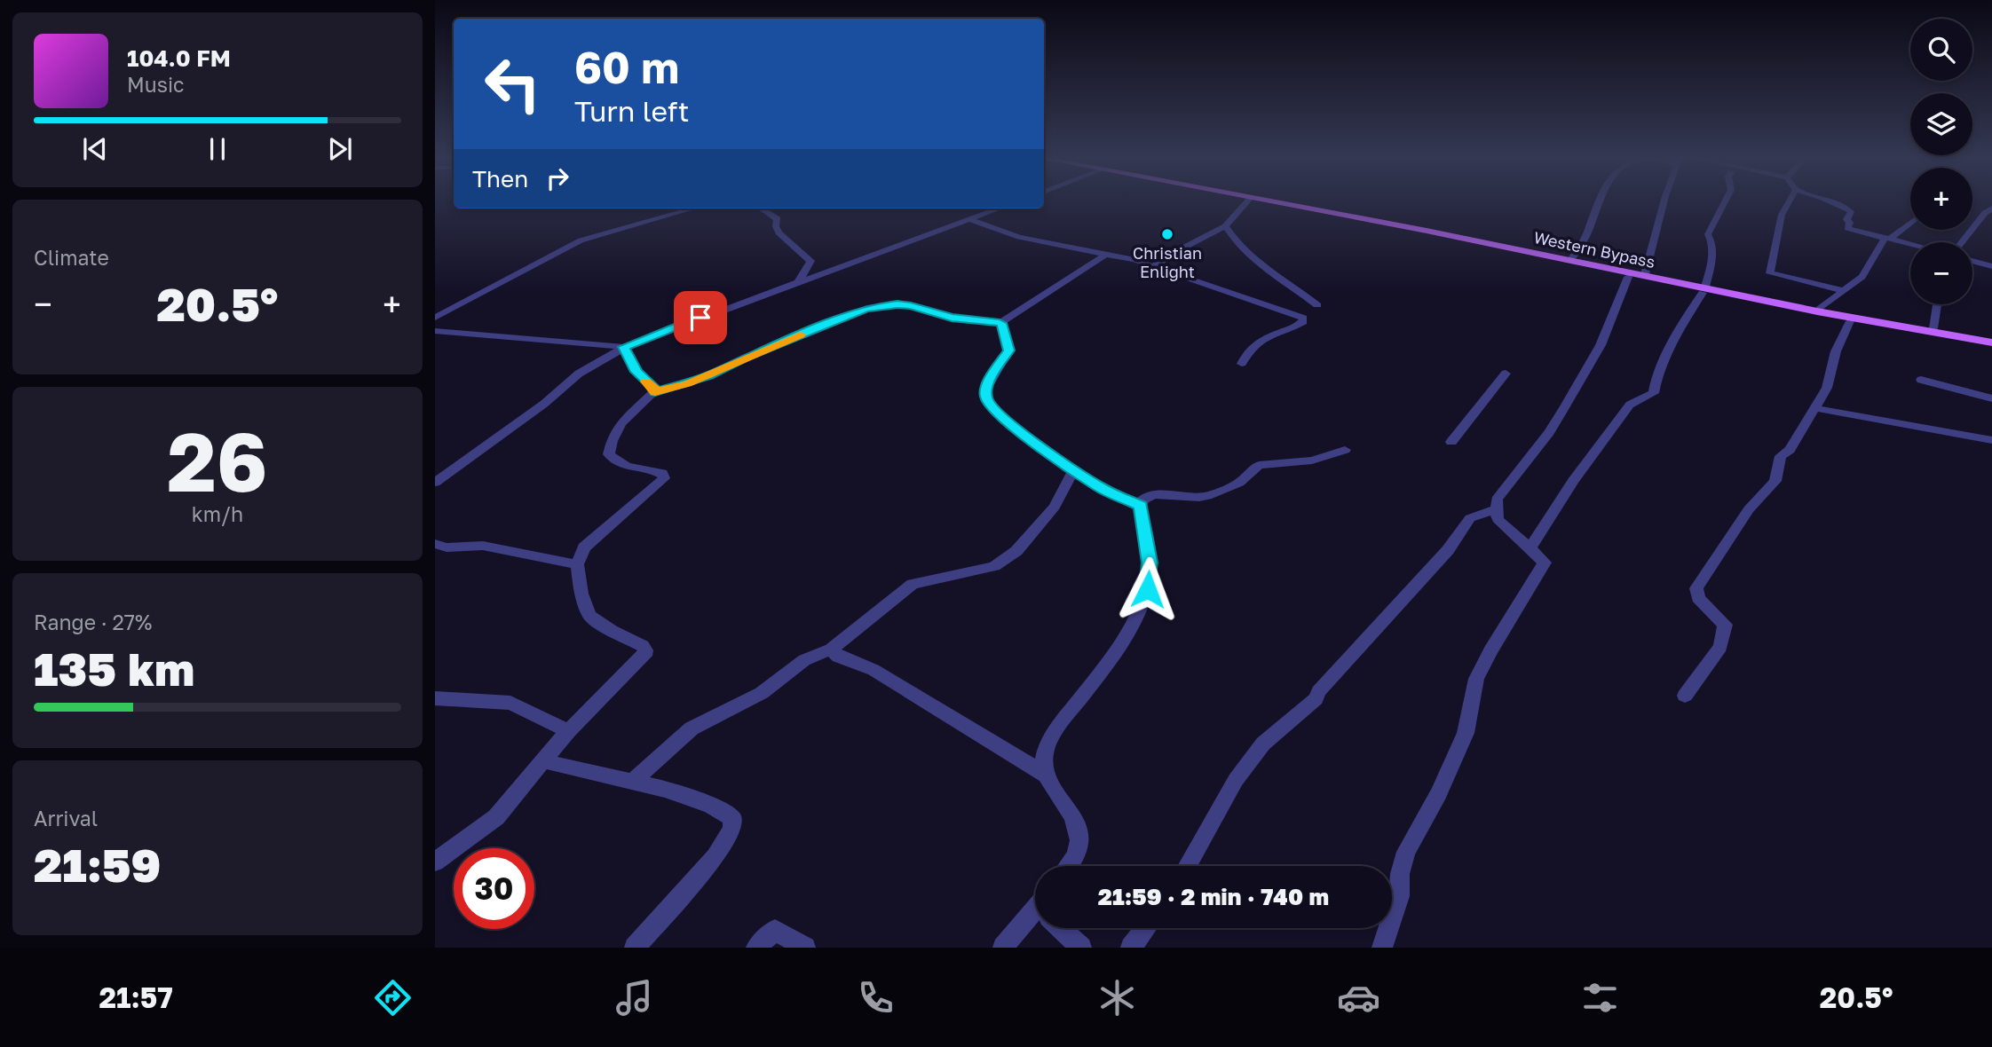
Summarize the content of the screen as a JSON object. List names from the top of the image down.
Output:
{
  "streets": {
    "main road": ["Western Bypass"]
  },
  "places": ["Christian Enlight"],
  "page": {
    "map_buttons": ["+", "−"],
    "turn": ["60 m", "Turn left"],
    "song": ["104.0 FM", "Music"],
    "then": "Then",
    "tile": [
      "Climate",
      ["26", "km/h"],
      ["Range · 27%", "135 km"],
      ["Arrival", "21:59"]
    ],
    "heat": ["−", "20.5°", "+"],
    "limit": "30",
    "trip": "21:59 · 2 min · 740 m",
    "tabs": ["21:57", "20.5°"]
  }
}
